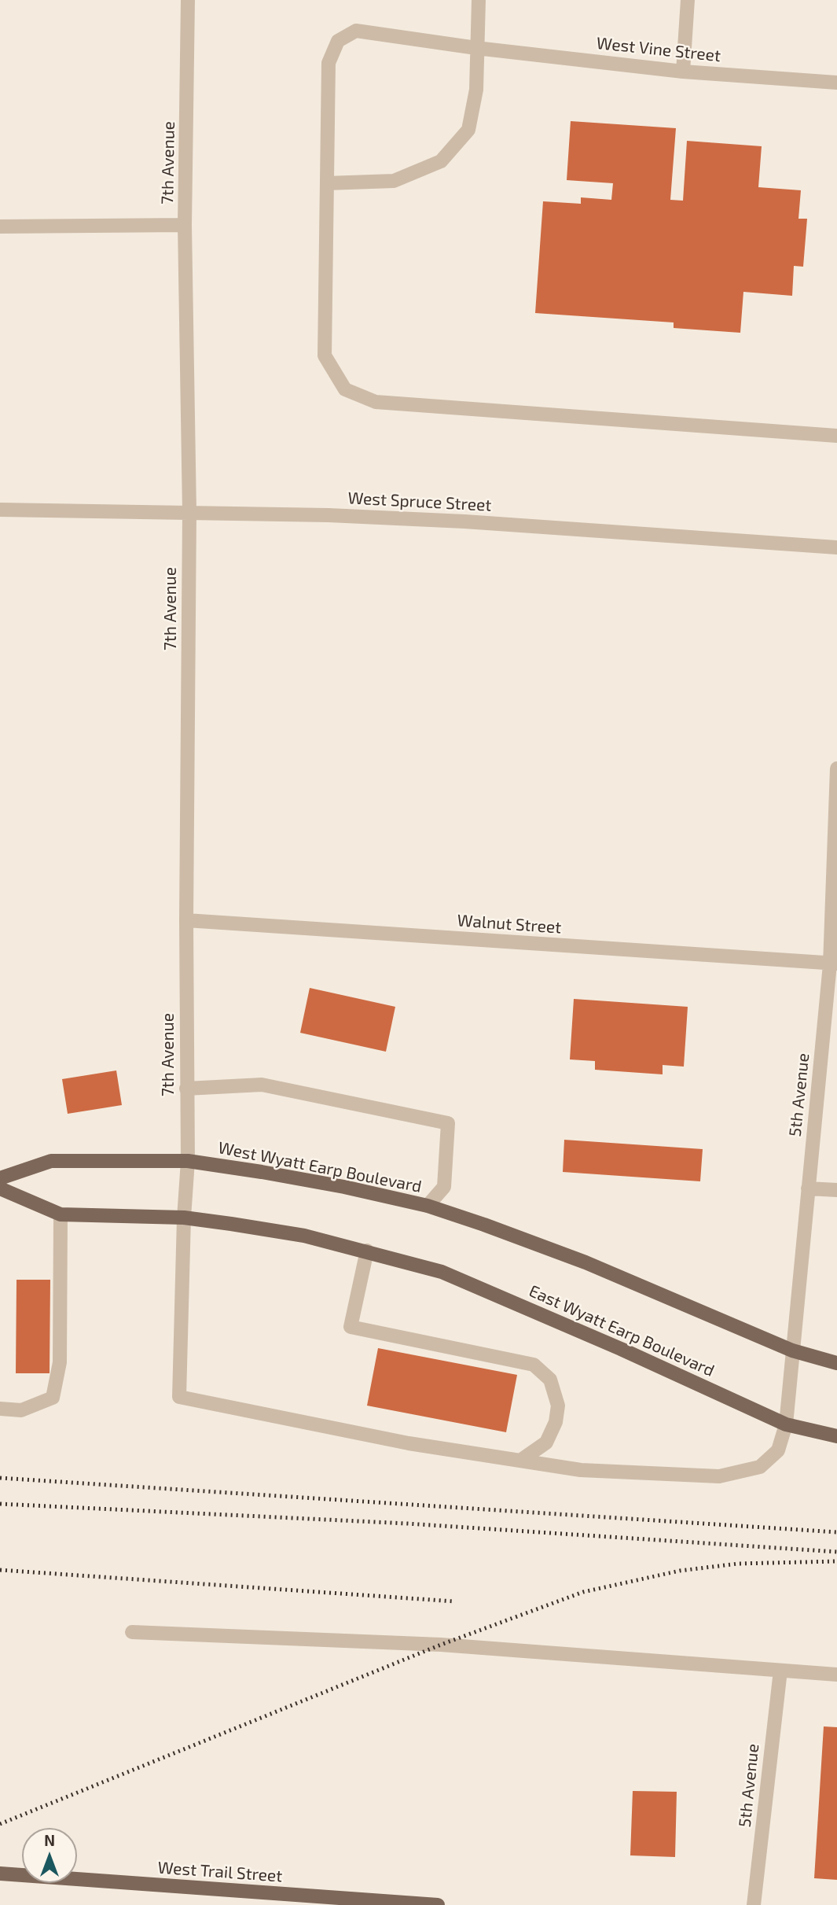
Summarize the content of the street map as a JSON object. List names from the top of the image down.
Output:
{
  "streets": {
    "main road": ["West Wyatt Earp Boulevard", "East Wyatt Earp Boulevard", "West Trail Street"],
    "street": [
      "West Vine Street",
      "7th Avenue",
      "West Spruce Street",
      "Walnut Street",
      "5th Avenue"
    ]
  },
  "crossings": [
    ["7th Avenue", "West Spruce Street"],
    ["7th Avenue", "Walnut Street"],
    ["7th Avenue", "5th Avenue"],
    ["7th Avenue", "West Wyatt Earp Boulevard"],
    ["Walnut Street", "5th Avenue"],
    ["5th Avenue", "West Wyatt Earp Boulevard"],
    ["5th Avenue", "East Wyatt Earp Boulevard"]
  ],
  "north": "top"
}
